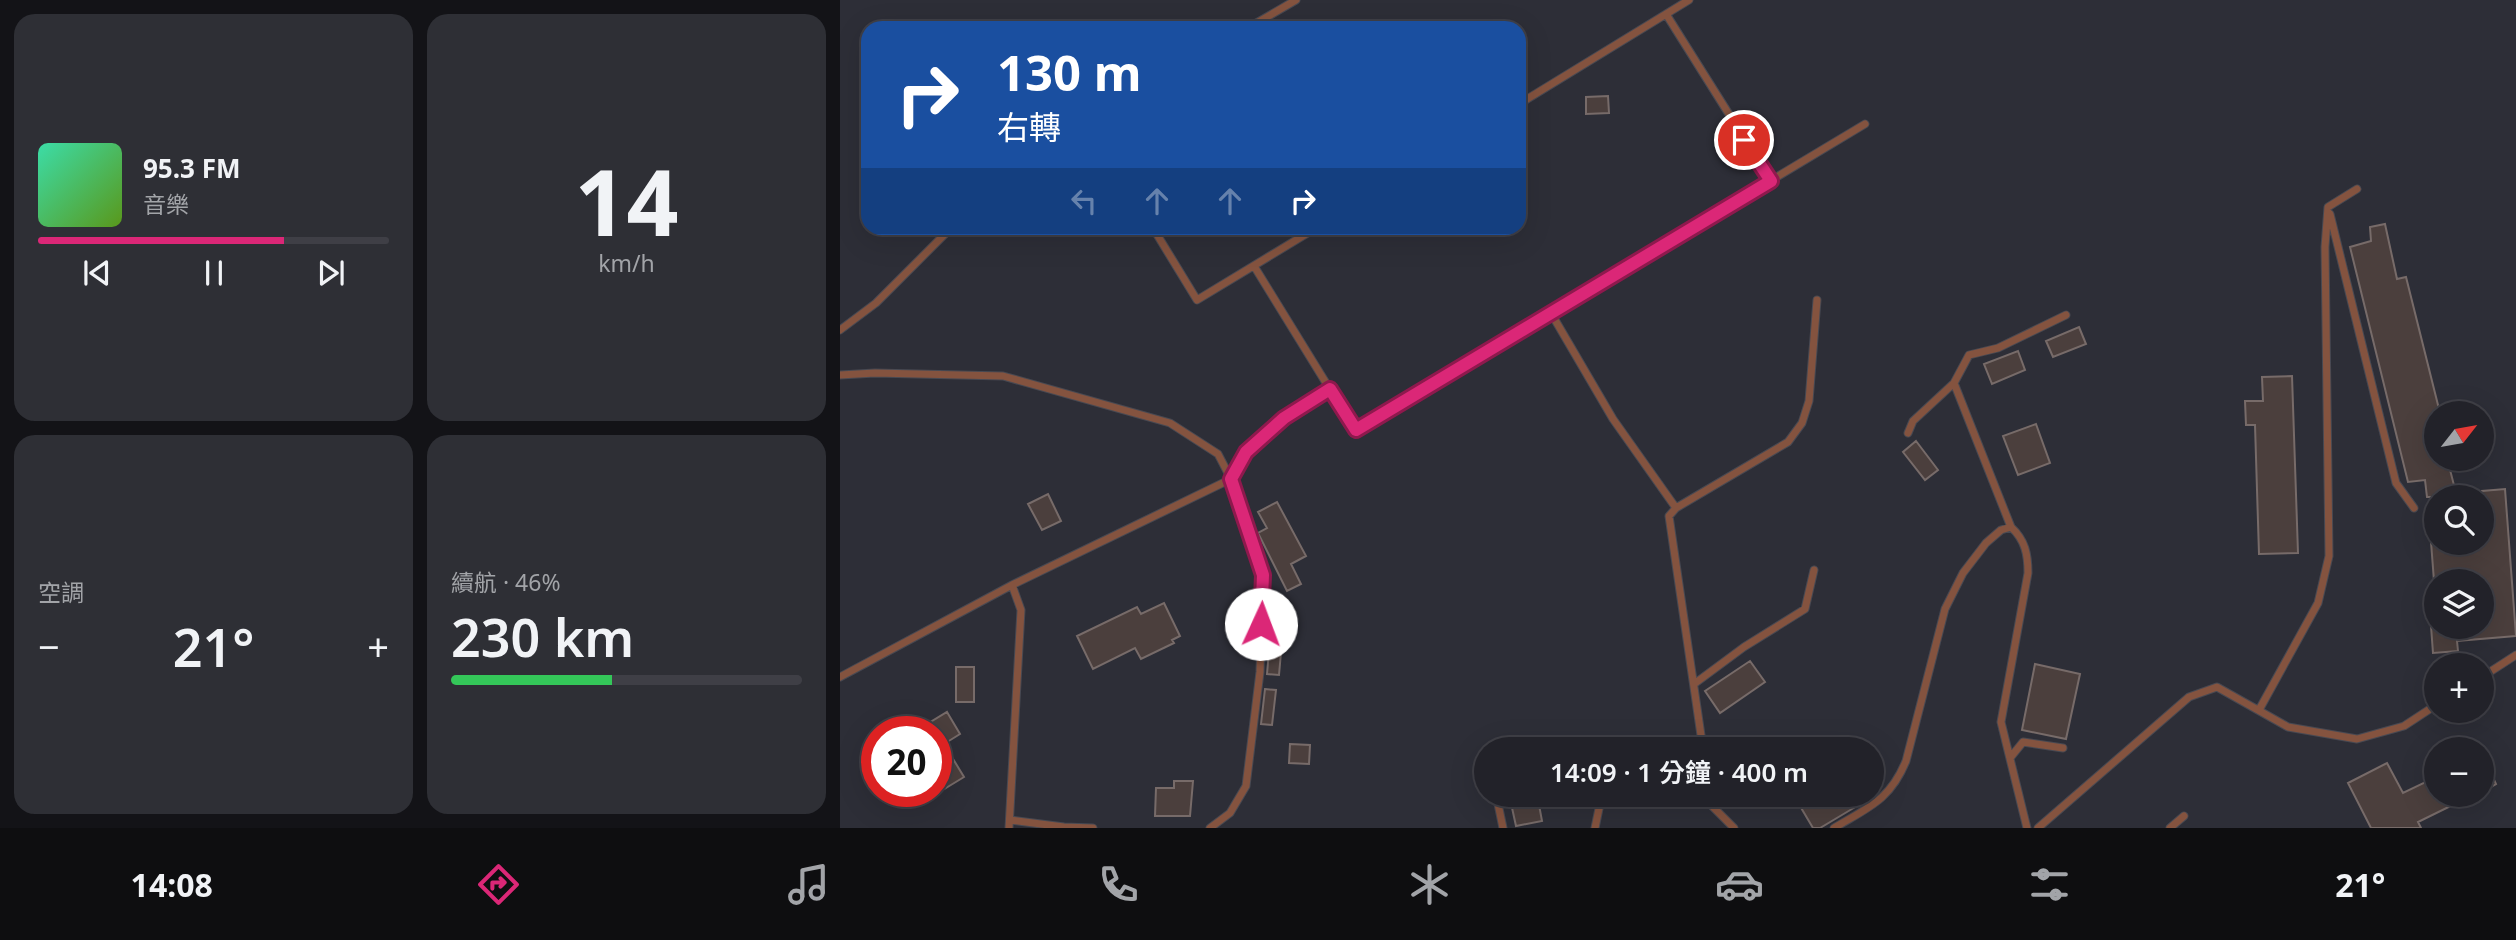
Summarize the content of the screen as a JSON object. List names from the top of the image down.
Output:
{
  "north": "top right",
  "page": {
    "tile": [
      ["14", "km/h"],
      "空調",
      ["續航 · 46%", "230 km"]
    ],
    "turn": ["130 m", "右轉"],
    "song": ["95.3 FM", "音樂"],
    "map_buttons": ["+", "−"],
    "heat": ["−", "21°", "+"],
    "limit": "20",
    "trip": "14:09 · 1 分鐘 · 400 m",
    "tabs": ["14:08", "21°"]
  }
}
